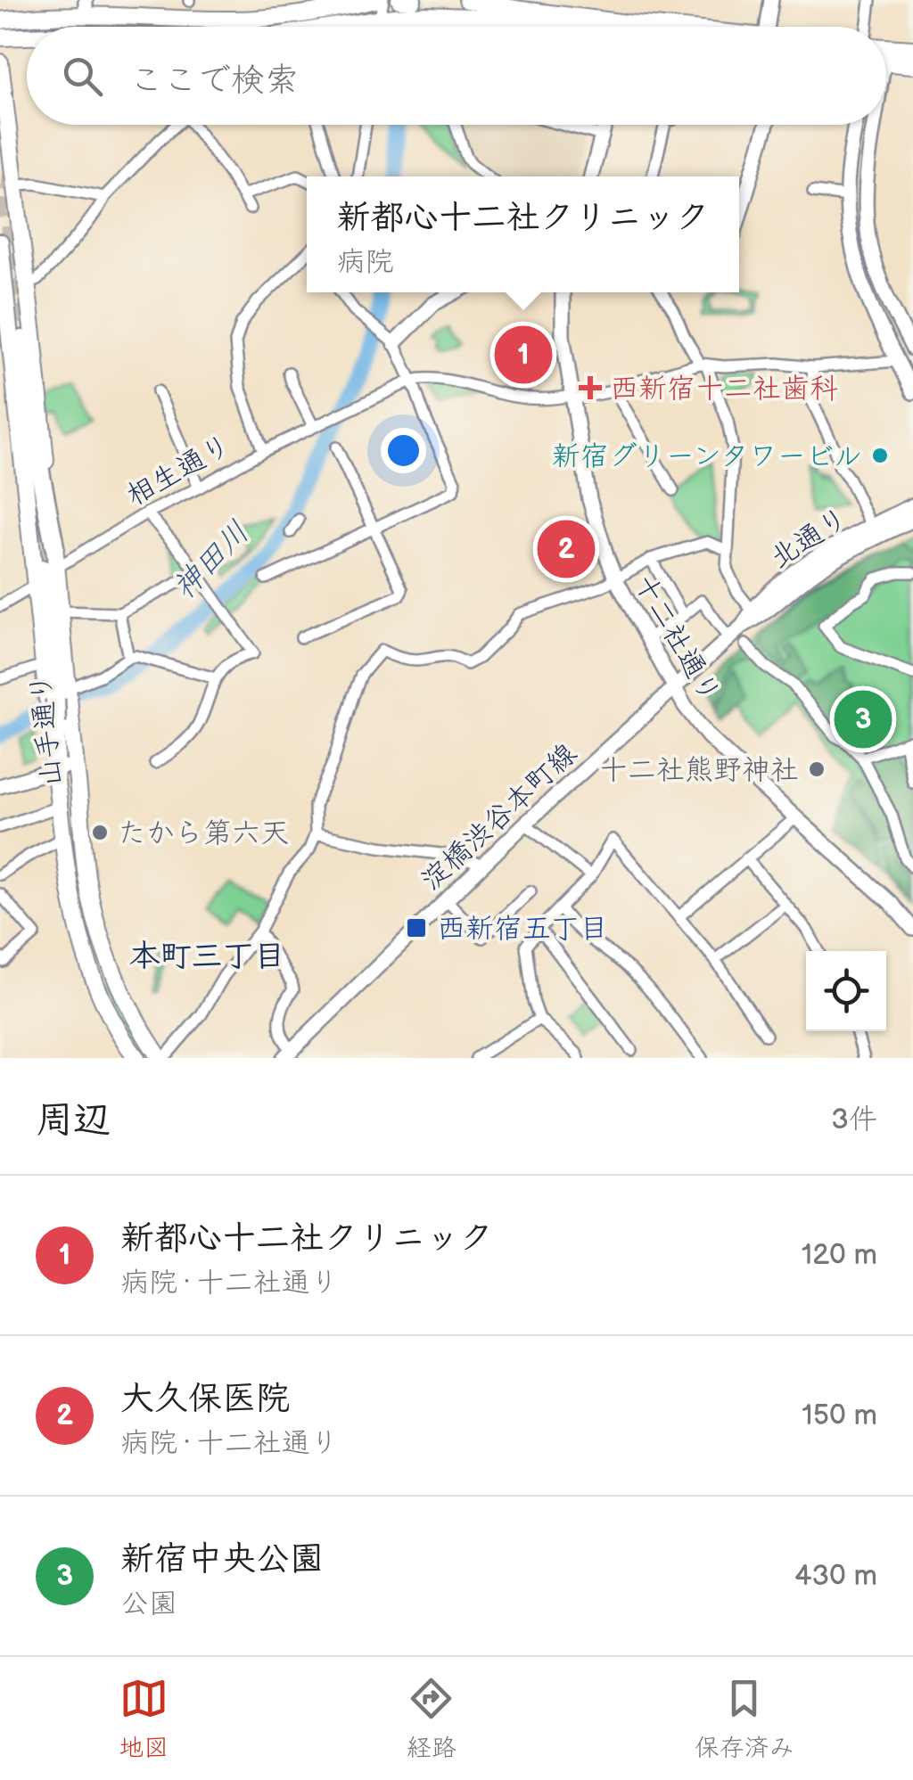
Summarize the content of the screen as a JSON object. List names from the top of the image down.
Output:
{
  "streets": {
    "main road": [
      "北通り",
      "十二社通り",
      "山手通り",
      "淀橋渋谷本町線"
    ],
    "street": ["相生通り"]
  },
  "crossings": [
    ["相生通り", "山手通り"],
    ["北通り", "十二社通り"],
    ["北通り", "淀橋渋谷本町線"],
    ["十二社通り", "淀橋渋谷本町線"]
  ],
  "districts": ["本町三丁目"],
  "water": ["神田川"],
  "places": {
    "health": ["西新宿十二社歯科"],
    "other": ["新宿グリーンタワービル", "十二社熊野神社", "たから第六天"],
    "transit": ["西新宿五丁目"]
  },
  "page": {
    "search": "ここで検索",
    "popup": ["新都心十二社クリニック", "病院"],
    "pins": ["1", "2", "3"],
    "heading": ["周辺", "3件"],
    "list": [
      {
        "mark": "1",
        "name": "新都心十二社クリニック",
        "note": "病院 · 十二社通り",
        "value": "120 m"
      },
      {
        "mark": "2",
        "name": "大久保医院",
        "note": "病院 · 十二社通り",
        "value": "150 m"
      },
      {
        "mark": "3",
        "name": "新宿中央公園",
        "note": "公園",
        "value": "430 m"
      }
    ],
    "nav": ["地図", "経路", "保存済み"]
  }
}
